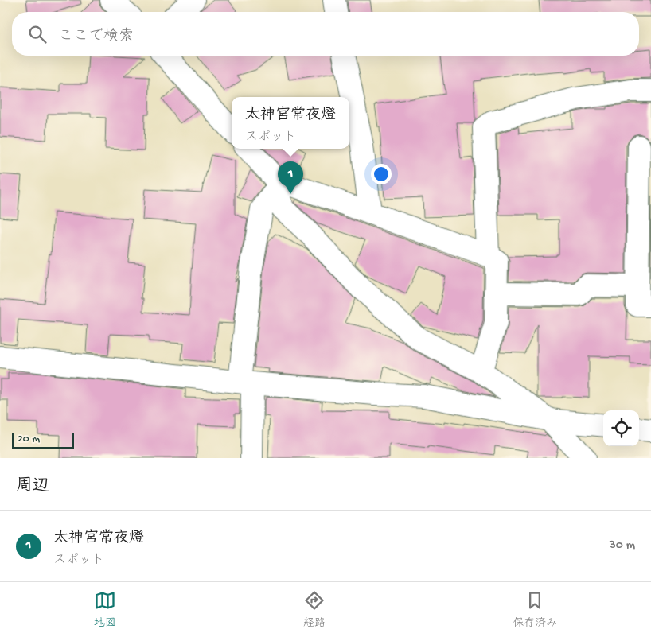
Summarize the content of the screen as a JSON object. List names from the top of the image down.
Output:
{
  "scale_bar": "20 m",
  "page": {
    "search": "ここで検索",
    "popup": ["太神宮常夜燈", "スポット"],
    "pins": "1",
    "scale": "20 m",
    "heading": "周辺",
    "list": [
      {
        "mark": "1",
        "name": "太神宮常夜燈",
        "note": "スポット",
        "value": "30 m"
      }
    ],
    "nav": ["地図", "経路", "保存済み"]
  }
}
